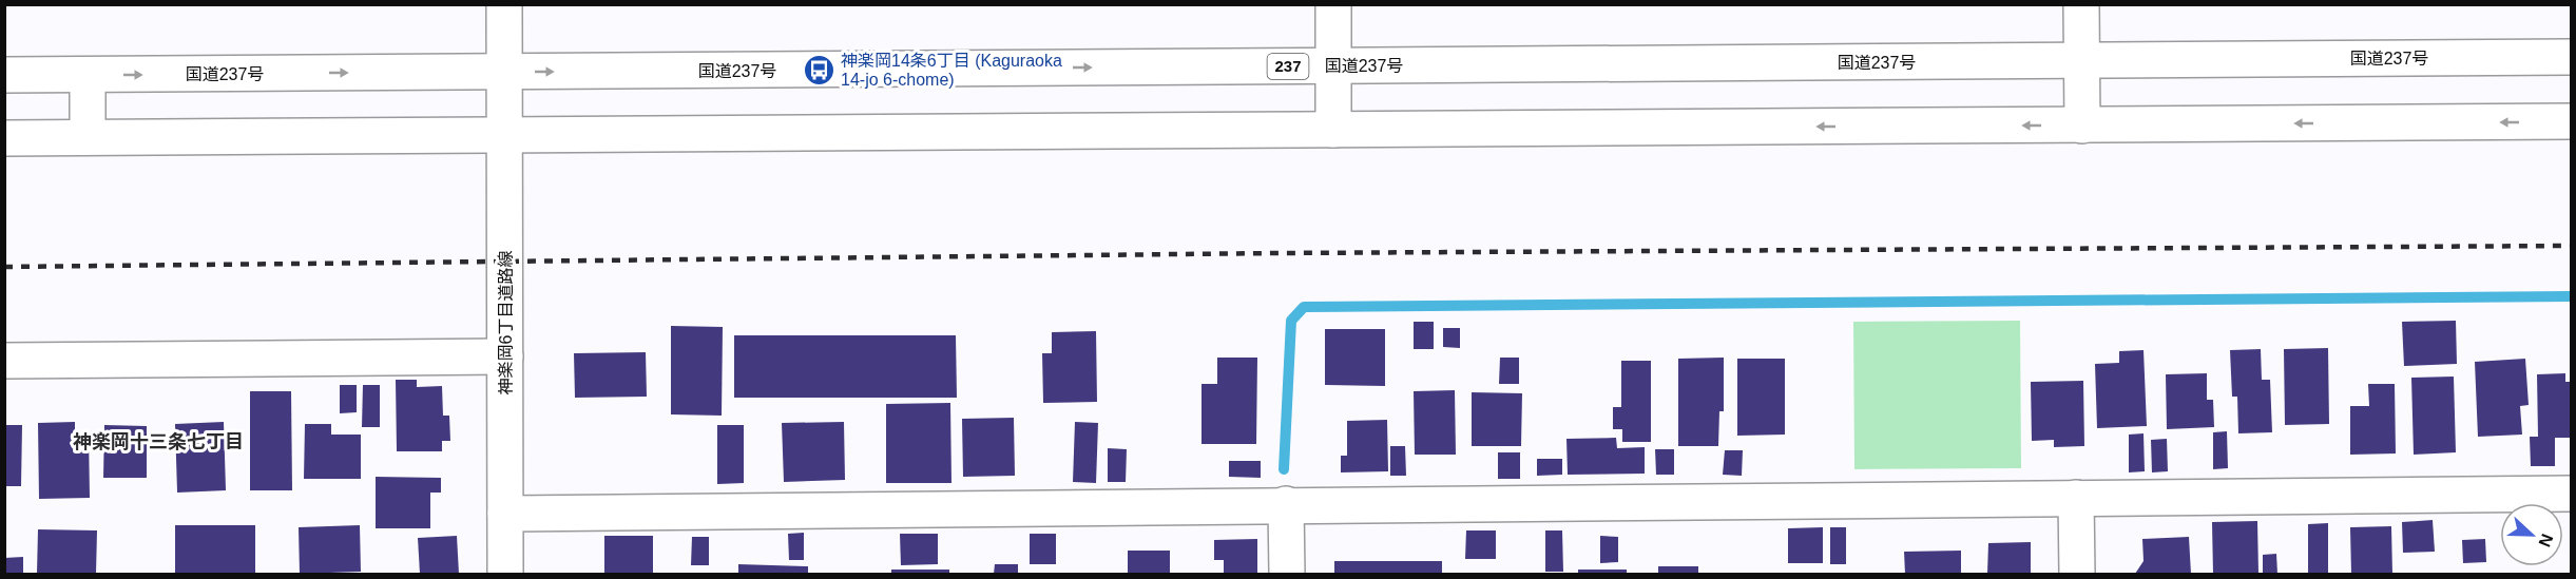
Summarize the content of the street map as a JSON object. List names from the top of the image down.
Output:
{
  "streets": {
    "main road": ["国道237号", "237", "神楽岡6丁目道路線"]
  },
  "crossings": [
    ["国道237号", "神楽岡6丁目道路線"]
  ],
  "districts": ["神楽岡十三条七丁目"],
  "places": {
    "bus stop": ["神楽岡14条6丁目 (Kaguraoka 14-jo 6-chome)"]
  },
  "north": "right"
}
